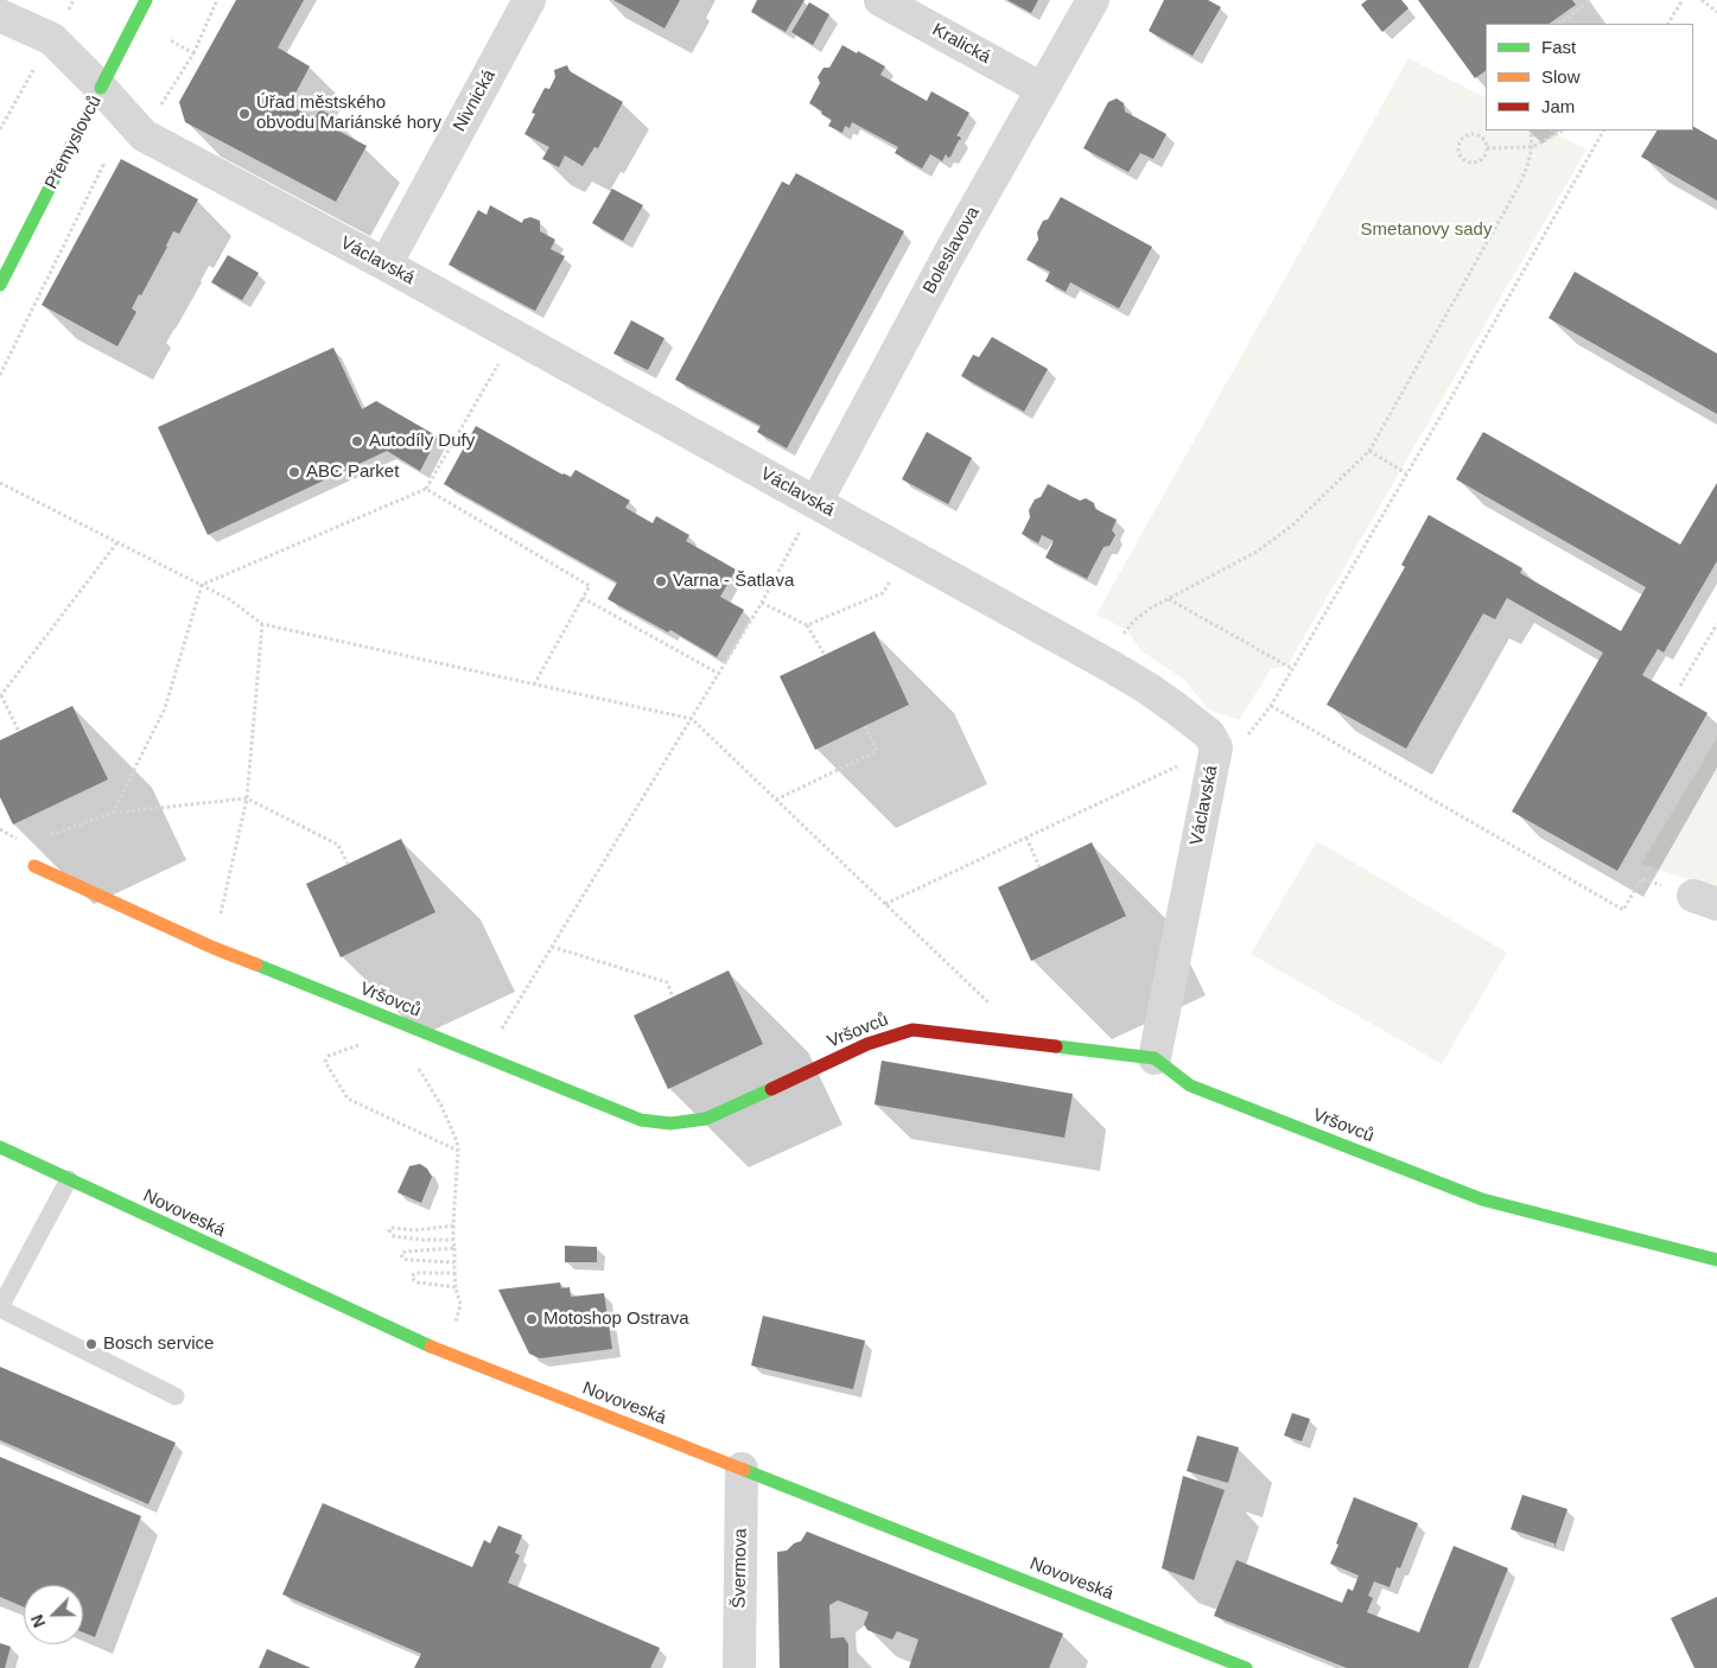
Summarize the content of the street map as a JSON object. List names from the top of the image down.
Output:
{
  "streets": {
    "street": [
      "Kralická",
      "Nivnická",
      "Přemyslovců",
      "Boleslavova",
      "Václavská",
      "Vršovců",
      "Novoveská",
      "Švermova"
    ]
  },
  "crossings": [
    ["Kralická", "Boleslavova"],
    ["Nivnická", "Václavská"],
    ["Přemyslovců", "Václavská"],
    ["Boleslavova", "Václavská"],
    ["Václavská", "Vršovců"],
    ["Novoveská", "Švermova"]
  ],
  "parks": ["Smetanovy sady"],
  "places": [
    "Úřad městského obvodu Mariánské hory",
    "Autodíly Dufy",
    "ABC Parket",
    "Varna - Šatlava",
    "Motoshop Ostrava",
    "Bosch service"
  ],
  "legend": ["Fast", "Slow", "Jam"],
  "north": "bottom left"
}
